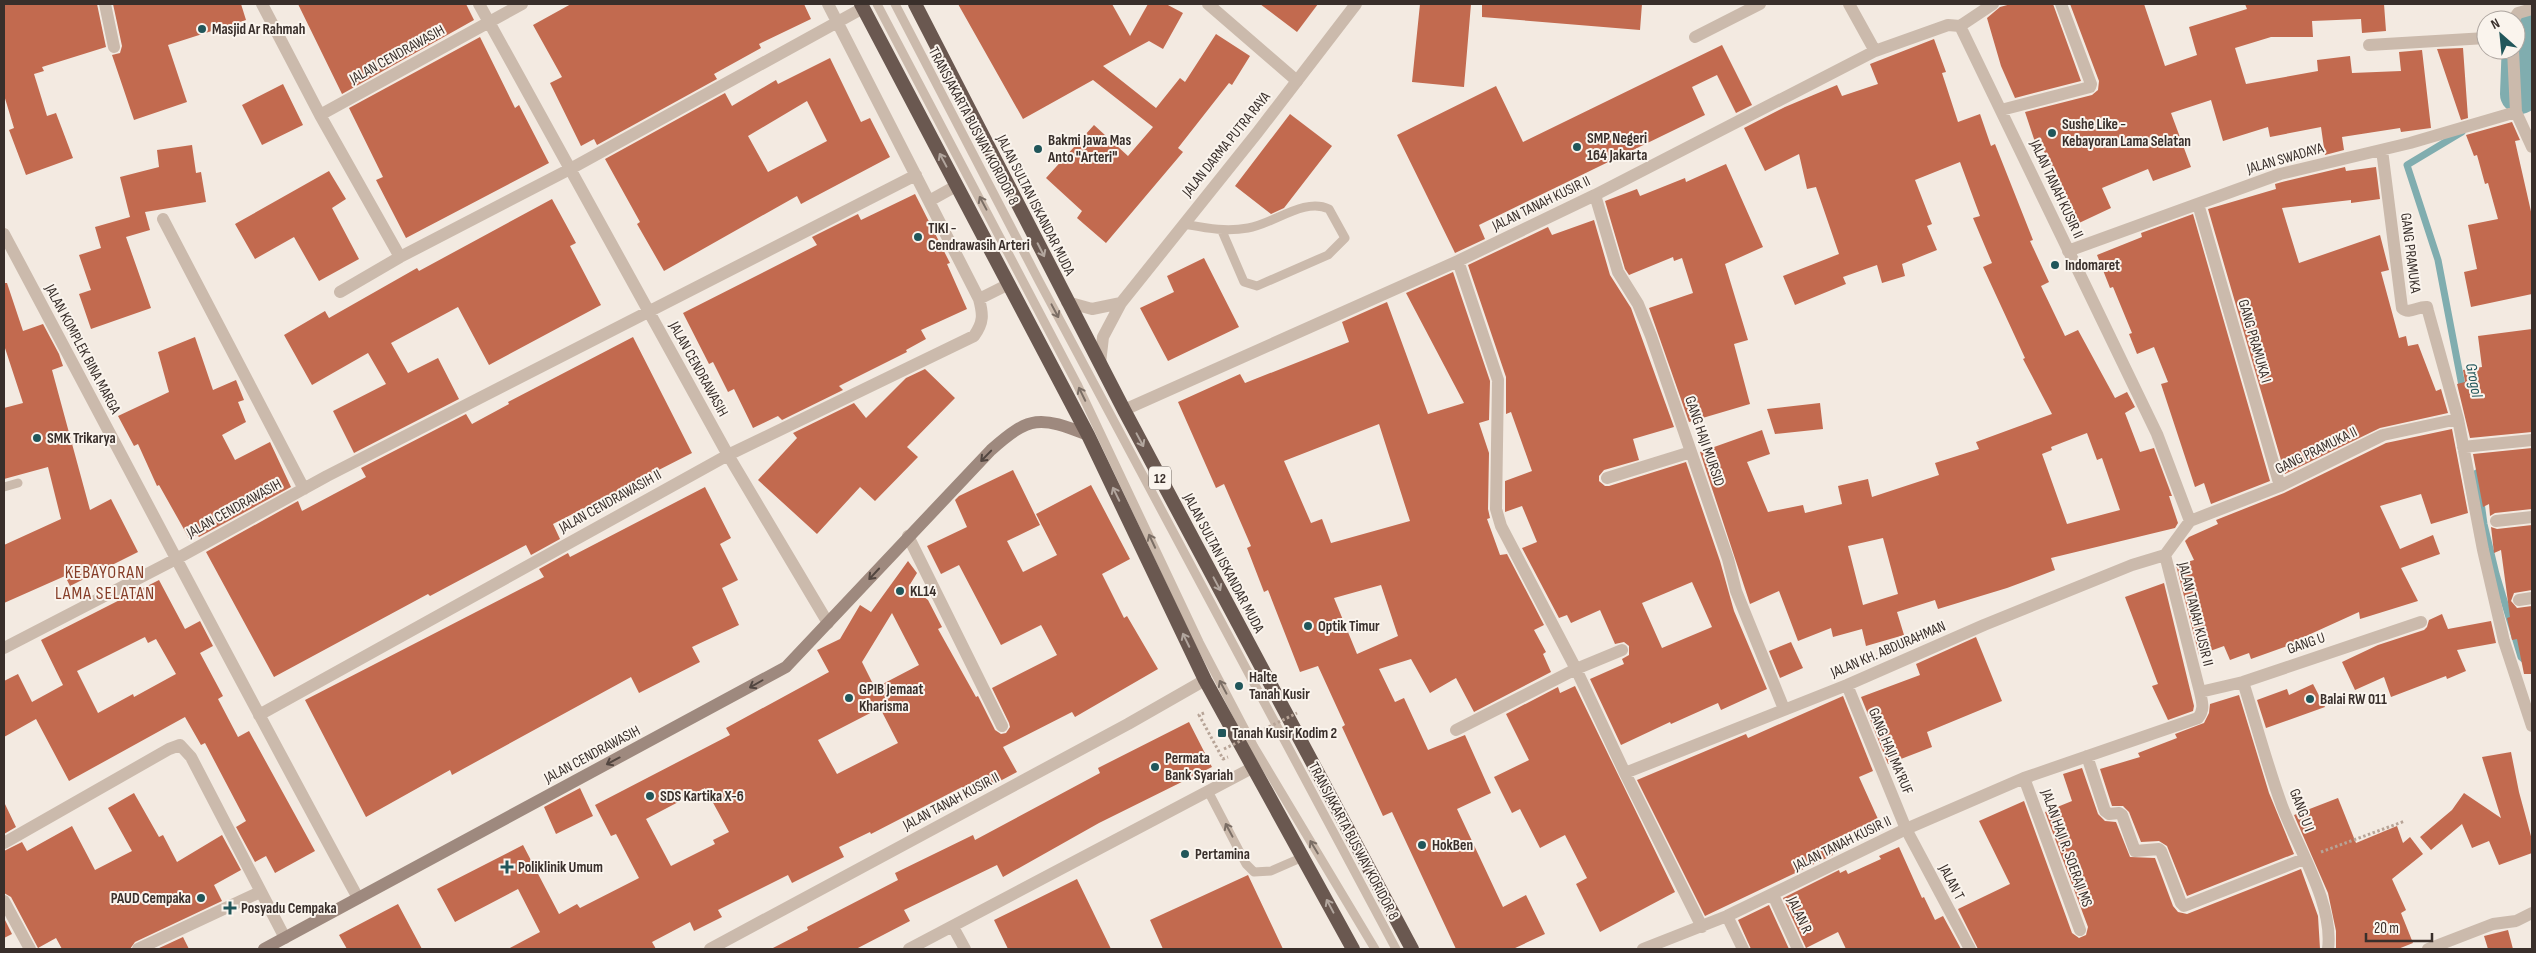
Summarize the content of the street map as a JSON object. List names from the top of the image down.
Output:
{
  "streets": {
    "highway": ["JALAN SULTAN ISKANDAR MUDA", "12"],
    "main road": ["JALAN CENDRAWASIH"],
    "street": [
      "JALAN DARMA PUTRA RAYA",
      "JALAN SWADAYA",
      "JALAN TANAH KUSIR II",
      "GANG PRAMUKA",
      "GANG PRAMUKA I",
      "JALAN KOMPLEK BINA MARGA",
      "GANG HAJI MURSID",
      "GANG PRAMUKA II",
      "JALAN CENDRAWASIH II",
      "GANG U",
      "JALAN KH. ABDURAHMAN",
      "GANG HAJI MA'RUF",
      "GANG U I",
      "JALAN HAJI R. SOERAJI MS",
      "JALAN T",
      "JALAN R"
    ],
    "lane": ["TRANSJAKARTA BUSWAY KORIDOR 8"]
  },
  "crossings": [
    ["JALAN CENDRAWASIH", "JALAN KOMPLEK BINA MARGA"],
    ["JALAN CENDRAWASIH", "JALAN CENDRAWASIH II"],
    ["JALAN DARMA PUTRA RAYA", "JALAN SULTAN ISKANDAR MUDA"],
    ["JALAN SWADAYA", "JALAN TANAH KUSIR II"],
    ["JALAN SWADAYA", "GANG PRAMUKA"],
    ["JALAN SWADAYA", "GANG PRAMUKA I"],
    ["JALAN TANAH KUSIR II", "JALAN SULTAN ISKANDAR MUDA"],
    ["JALAN TANAH KUSIR II", "GANG HAJI MURSID"],
    ["JALAN TANAH KUSIR II", "GANG PRAMUKA II"],
    ["JALAN TANAH KUSIR II", "GANG U"],
    ["JALAN TANAH KUSIR II", "JALAN KH. ABDURAHMAN"],
    ["JALAN TANAH KUSIR II", "GANG HAJI MA'RUF"],
    ["JALAN TANAH KUSIR II", "JALAN HAJI R. SOERAJI MS"],
    ["JALAN TANAH KUSIR II", "JALAN T"],
    ["JALAN TANAH KUSIR II", "JALAN R"],
    ["GANG PRAMUKA", "GANG PRAMUKA II"],
    ["GANG PRAMUKA I", "GANG PRAMUKA II"],
    ["GANG HAJI MURSID", "JALAN KH. ABDURAHMAN"],
    ["GANG U", "GANG U I"],
    ["JALAN KH. ABDURAHMAN", "GANG HAJI MA'RUF"],
    ["GANG HAJI MA'RUF", "JALAN T"]
  ],
  "districts": ["KEBAYORAN LAMA SELATAN"],
  "water": ["Grogol"],
  "places": {
    "other": [
      "Masjid Ar Rahmah",
      "Sushe Like - Kebayoran Lama Selatan",
      "SMP Negeri 164 Jakarta",
      "Bakmi Jawa Mas Anto \"Arteri\"",
      "TIKI - Cendrawasih Arteri",
      "Indomaret",
      "SMK Trikarya",
      "KL14",
      "Optik Timur",
      "Halte Tanah Kusir",
      "GPIB Jemaat Kharisma",
      "Balai RW 011",
      "Permata Bank Syariah",
      "SDS Kartika X-6",
      "HokBen",
      "Pertamina",
      "PAUD Cempaka"
    ],
    "transit": ["Tanah Kusir Kodim 2"],
    "health": ["Poliklinik Umum", "Posyadu Cempaka"]
  },
  "scale_bar": "20 m",
  "north": "top left"
}
